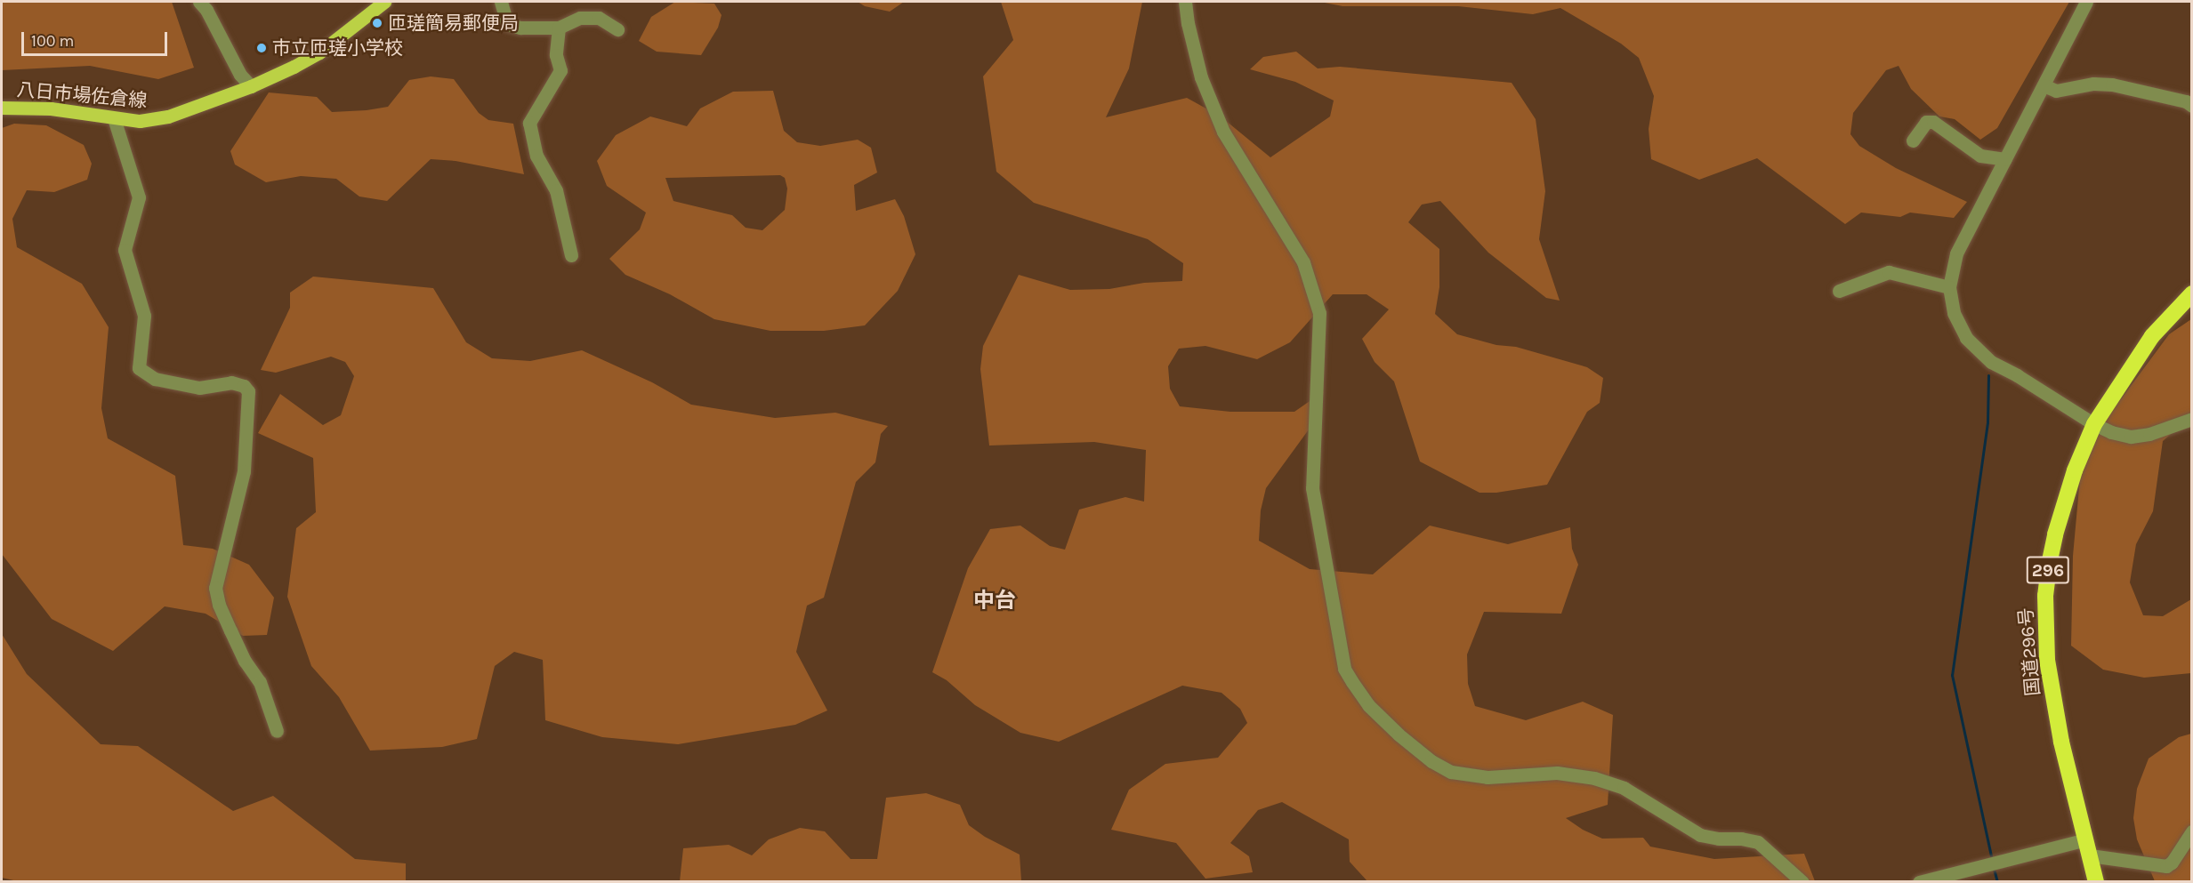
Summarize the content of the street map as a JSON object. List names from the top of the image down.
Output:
{
  "streets": {
    "highway": ["296", "国道296号"],
    "main road": ["八日市場佐倉線"]
  },
  "districts": ["中台"],
  "places": ["匝瑳簡易郵便局", "市立匝瑳小学校"],
  "scale_bar": "100 m"
}
